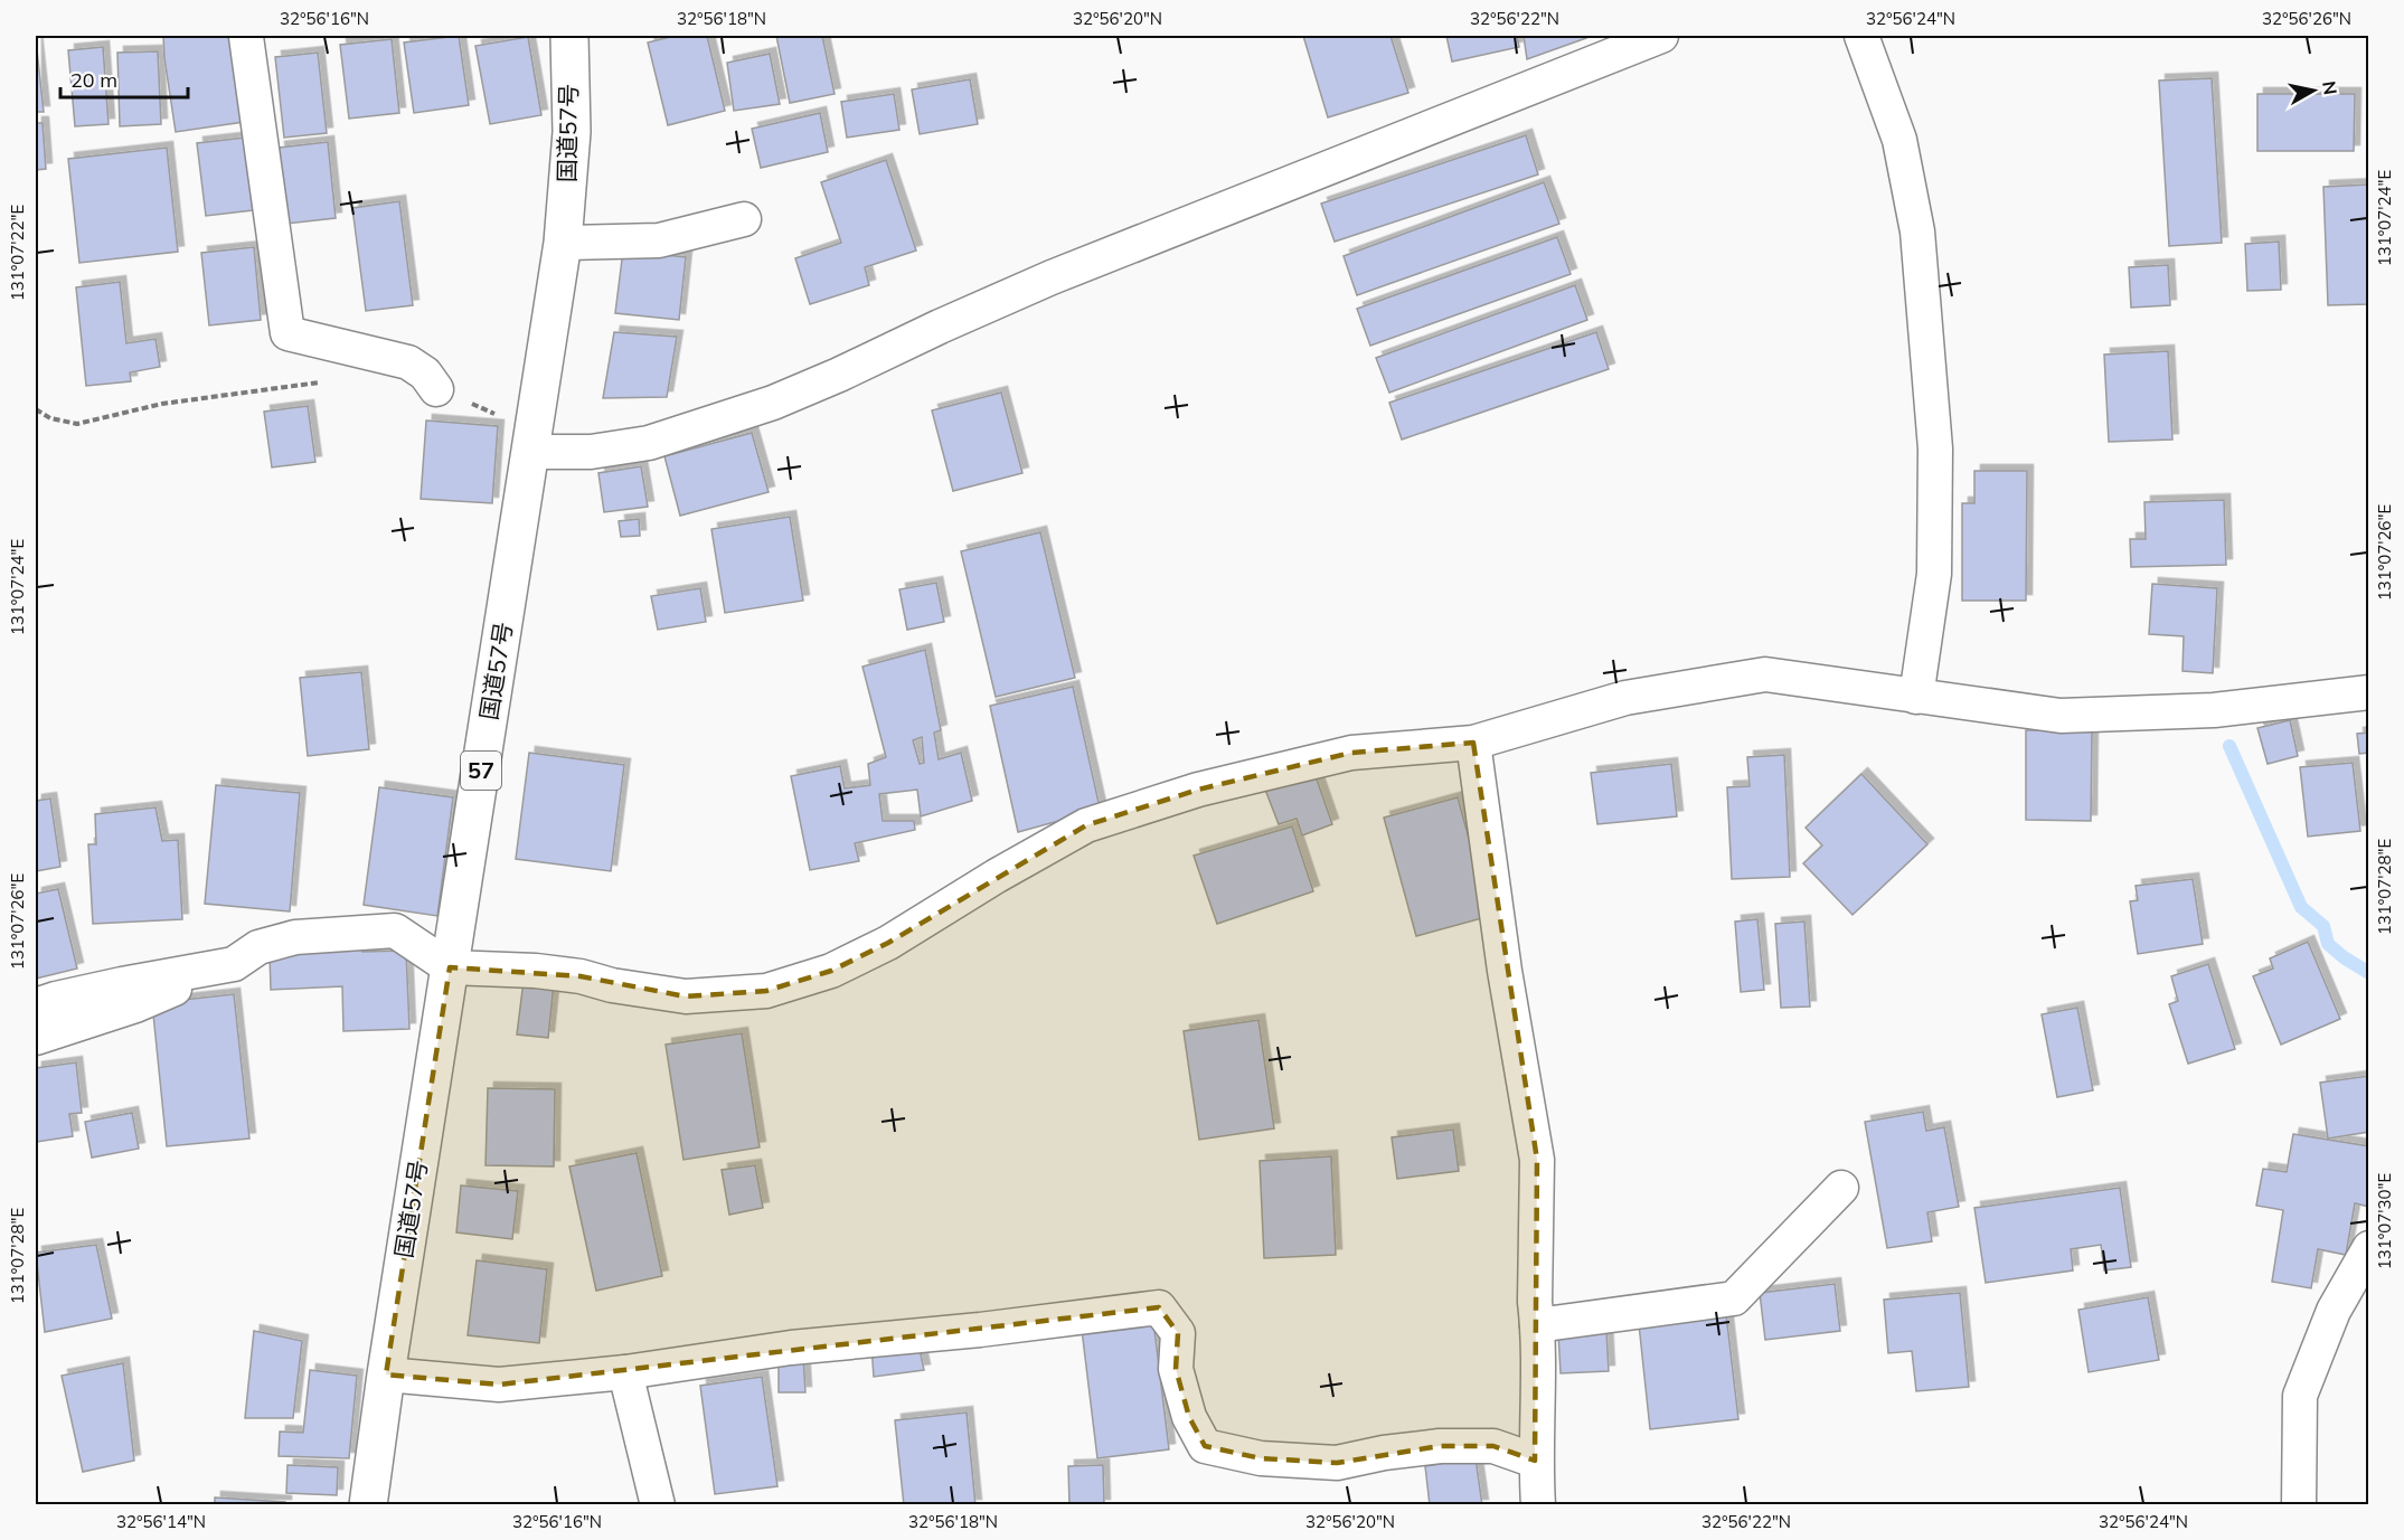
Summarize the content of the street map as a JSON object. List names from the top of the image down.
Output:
{
  "streets": {
    "highway": ["国道57号", "57"]
  },
  "scale_bar": "20 m",
  "north": "right",
  "coordinates": [
    "32°56'16\"N",
    "32°56'18\"N",
    "32°56'20\"N",
    "32°56'22\"N",
    "32°56'24\"N",
    "32°56'26\"N",
    "131°07'24\"E",
    "131°07'22\"E",
    "131°07'26\"E",
    "131°07'28\"E",
    "131°07'30\"E",
    "32°56'14\"N"
  ]
}
